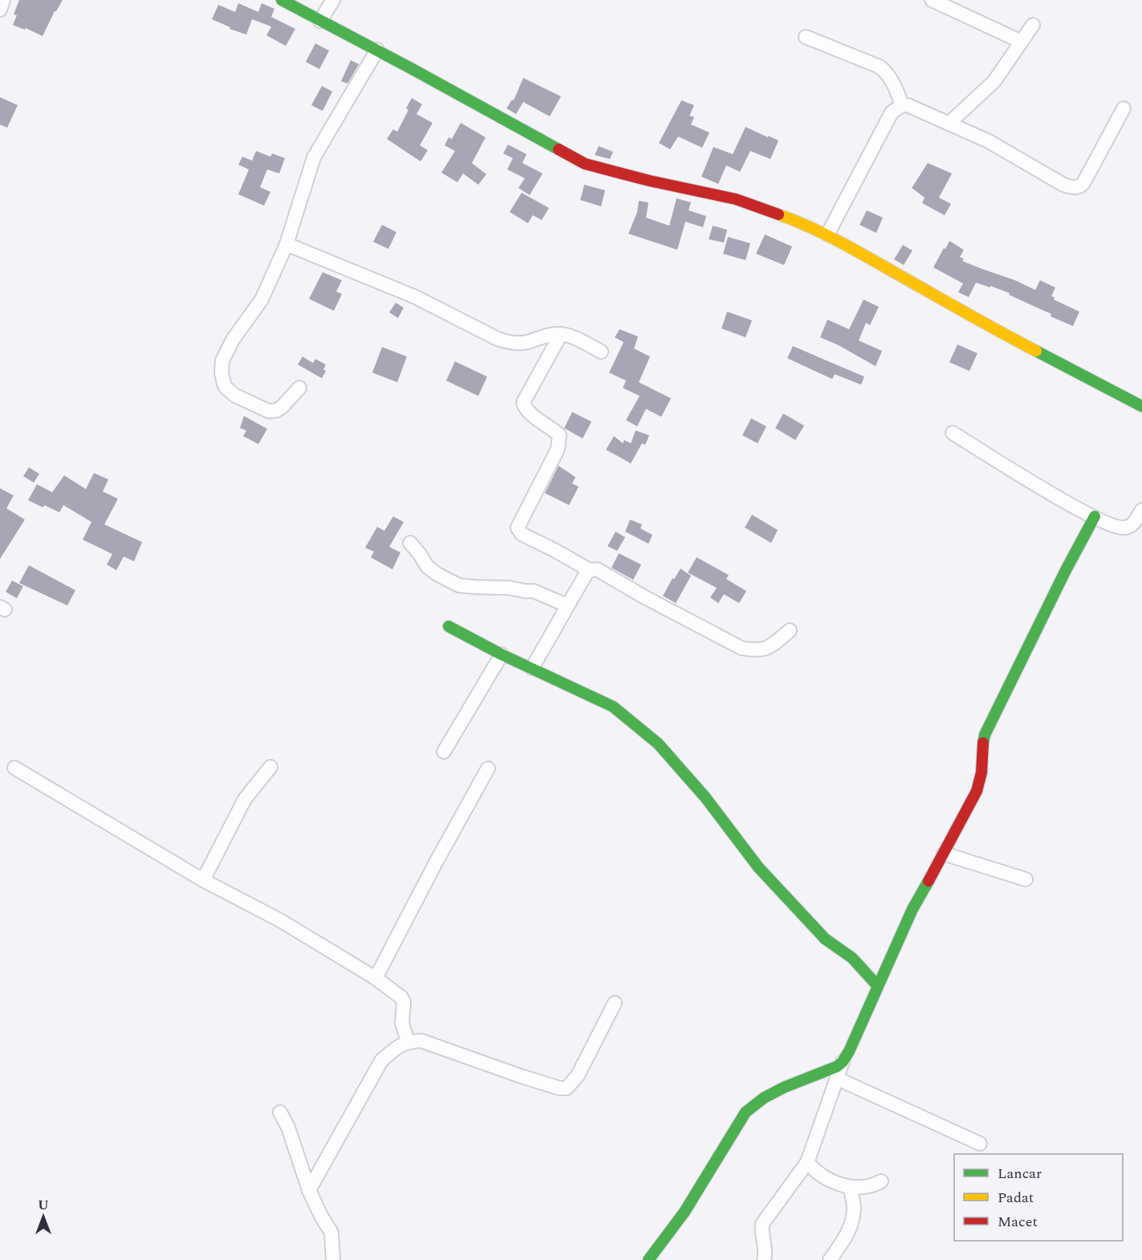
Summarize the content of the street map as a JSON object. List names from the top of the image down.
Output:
{
  "legend": ["Lancar", "Padat", "Macet"],
  "north": "top"
}
